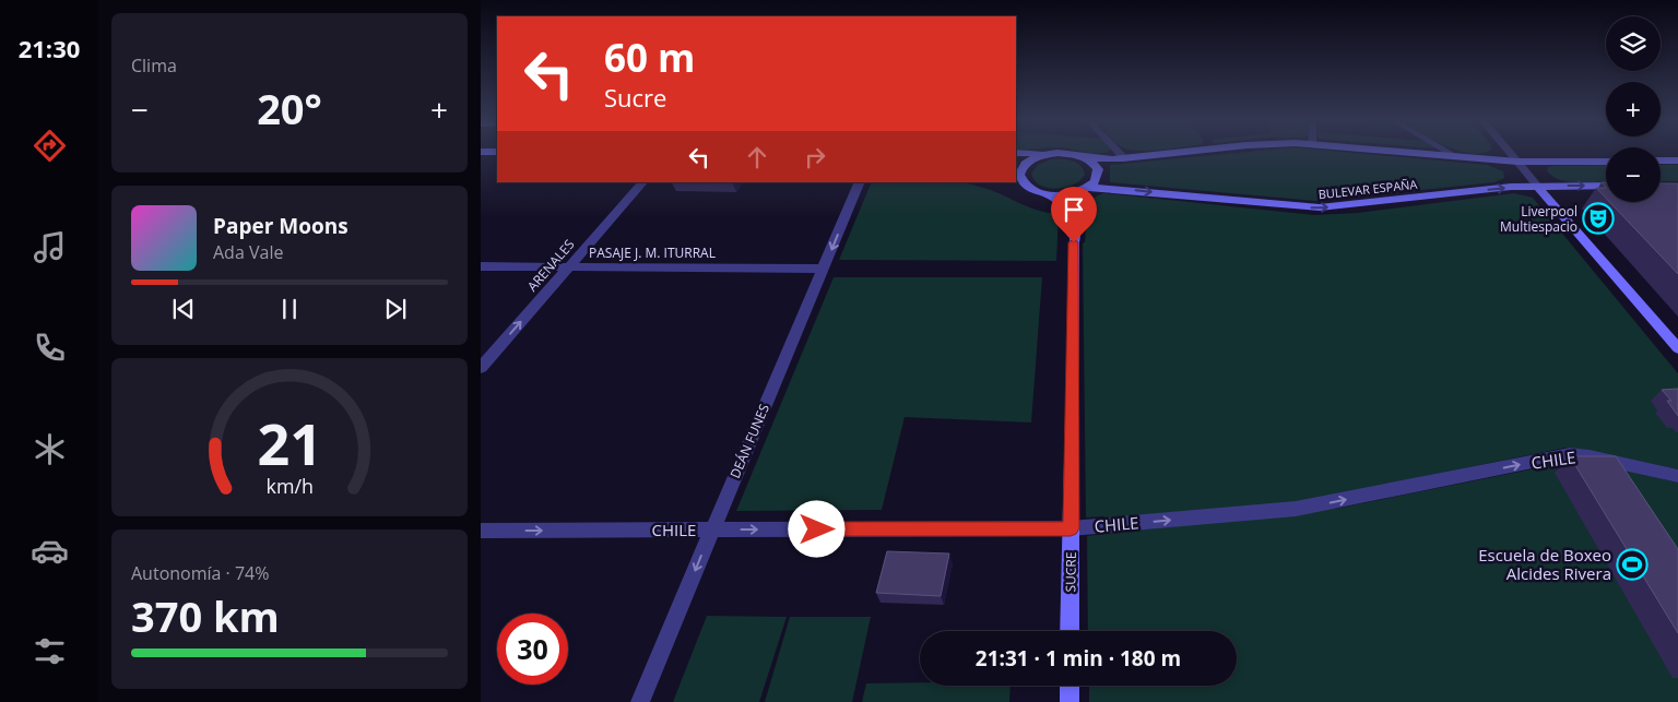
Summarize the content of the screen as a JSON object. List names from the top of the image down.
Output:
{
  "streets": {
    "main road": ["BULEVAR ESPAÑA", "SUCRE"],
    "street": [
      "PASAJE J. M. ITURRAL",
      "ARENALES",
      "DEÁN FUNES",
      "CHILE"
    ]
  },
  "crossings": [
    ["BULEVAR ESPAÑA", "SUCRE"],
    ["PASAJE J. M. ITURRAL", "ARENALES"],
    ["PASAJE J. M. ITURRAL", "DEÁN FUNES"],
    ["DEÁN FUNES", "CHILE"],
    ["CHILE", "SUCRE"]
  ],
  "one_way": ["ARENALES", "DEÁN FUNES", "CHILE"],
  "places": {
    "theatre": ["Liverpool Multiespacio"],
    "sports": ["Escuela de Boxeo Alcides Rivera"]
  },
  "page": {
    "tabs": "21:30",
    "tile": [
      "Clima",
      ["Autonomía · 74%", "370 km"]
    ],
    "map_buttons": ["+", "−"],
    "turn": ["60 m", "Sucre"],
    "heat": ["−", "20°", "+"],
    "song": ["Paper Moons", "Ada Vale"],
    "limit": "30",
    "trip": "21:31 · 1 min · 180 m",
    "gauge": ["21", "km/h"]
  }
}
